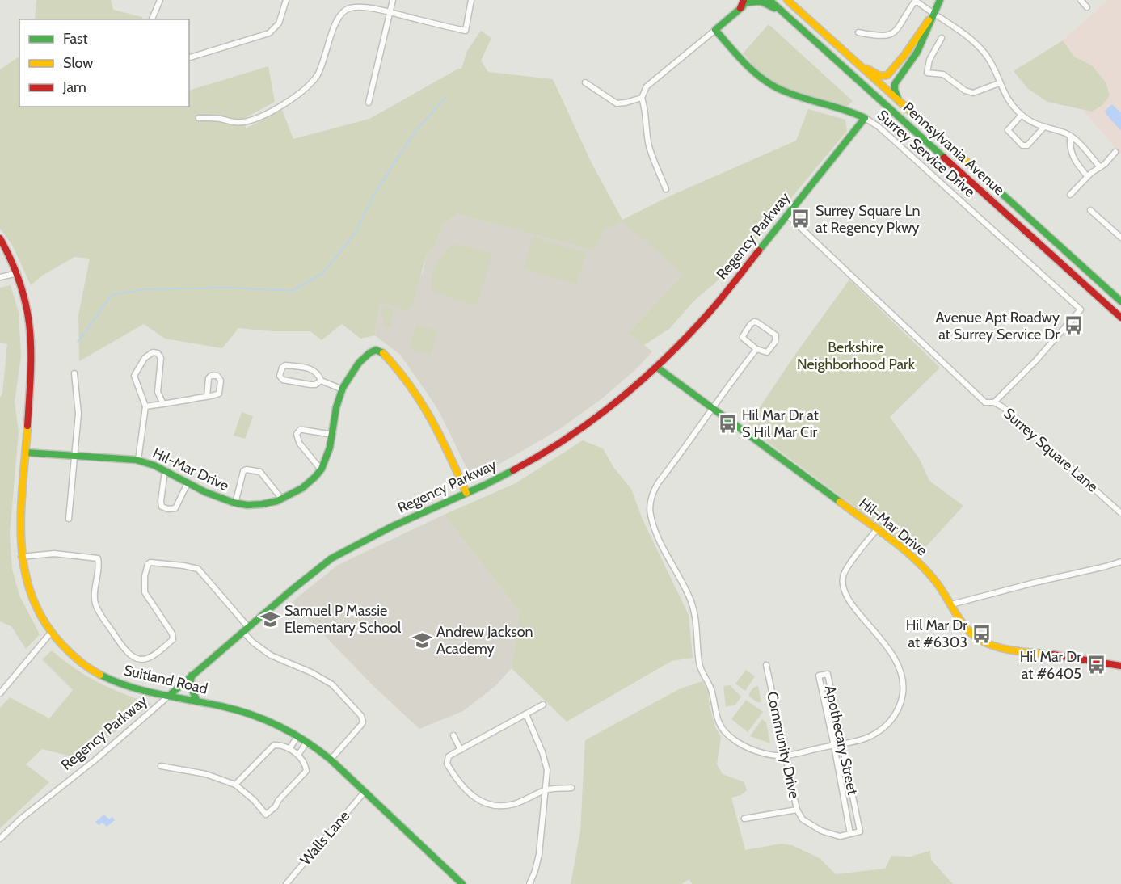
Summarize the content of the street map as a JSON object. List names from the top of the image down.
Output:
{
  "streets": {
    "main road": [
      "Pennsylvania Avenue",
      "Surrey Service Drive",
      "Regency Parkway",
      "Hil-Mar Drive",
      "Suitland Road"
    ],
    "street": [
      "Surrey Square Lane",
      "Apothecary Street",
      "Community Drive",
      "Walls Lane"
    ]
  },
  "crossings": [
    ["Surrey Service Drive", "Regency Parkway"],
    ["Surrey Service Drive", "Surrey Square Lane"],
    ["Regency Parkway", "Surrey Square Lane"],
    ["Regency Parkway", "Hil-Mar Drive"],
    ["Regency Parkway", "Suitland Road"],
    ["Hil-Mar Drive", "Suitland Road"],
    ["Suitland Road", "Walls Lane"],
    ["Apothecary Street", "Community Drive"]
  ],
  "parks": ["Berkshire Neighborhood Park"],
  "places": {
    "bus stop": [
      "Surrey Square Ln at Regency Pkwy",
      "Avenue Apt Roadwy at Surrey Service Dr",
      "Hil Mar Dr at S Hil Mar Cir",
      "Hil Mar Dr at #6303",
      "Hil Mar Dr at #6405"
    ],
    "school or university": ["Samuel P Massie Elementary School", "Andrew Jackson Academy"]
  },
  "legend": ["Fast", "Slow", "Jam"]
}
